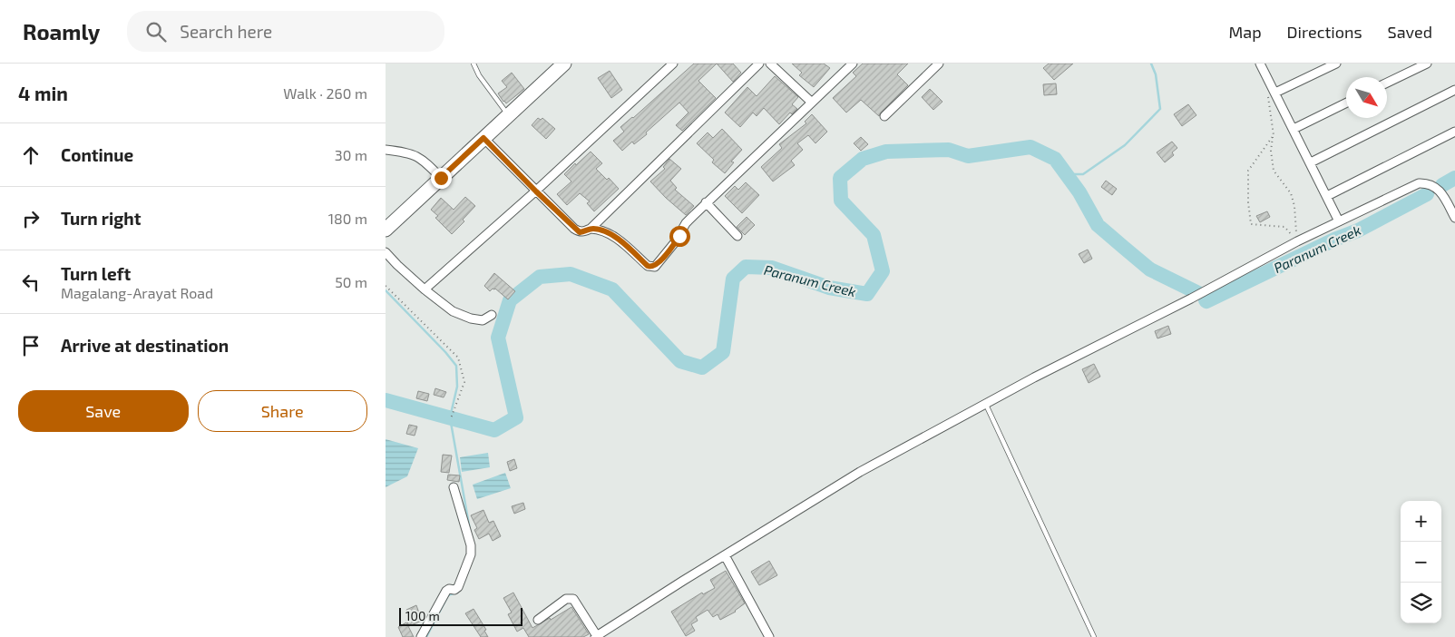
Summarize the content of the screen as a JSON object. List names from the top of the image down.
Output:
{
  "water": ["Paranum Creek"],
  "scale_bar": "100 m",
  "north": "bottom right",
  "page": {
    "header": "Roamly",
    "search": "Search here",
    "nav": ["Map", "Directions", "Saved"],
    "heading": ["4 min", "Walk · 260 m"],
    "list": [
      ["Continue", "30 m"],
      ["Turn right", "180 m"],
      ["Turn left", "Magalang-Arayat Road", "50 m"],
      "Arrive at destination"
    ],
    "buttons": ["Save", "Share"],
    "map_buttons": ["+", "−"],
    "scale": "100 m"
  }
}
